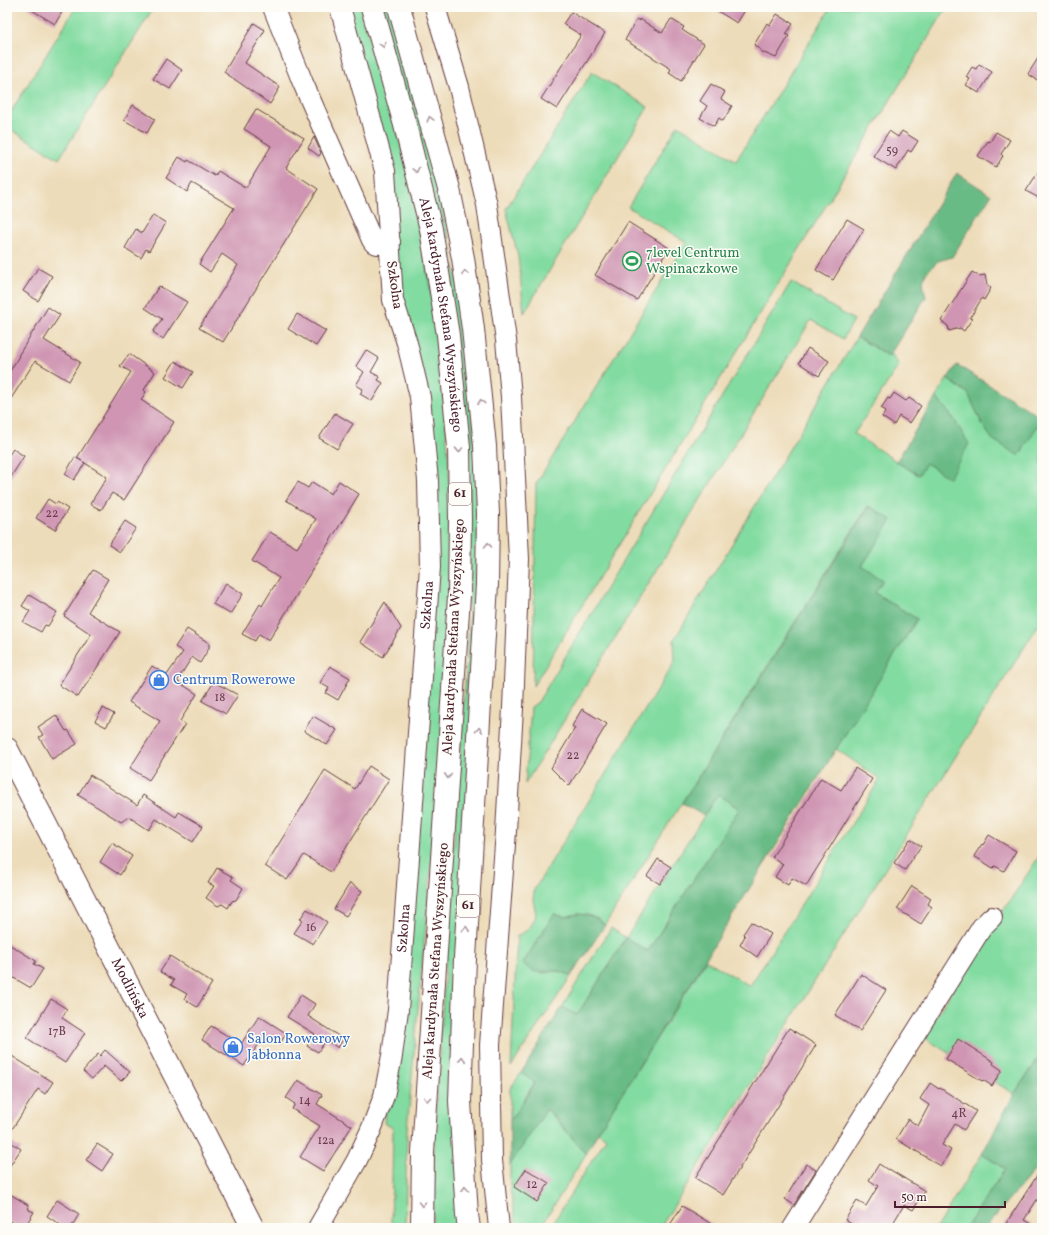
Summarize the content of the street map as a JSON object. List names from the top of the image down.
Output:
{
  "streets": {
    "main road": ["Aleja kardynała Stefana Wyszyńskiego", "61", "Modlińska"],
    "street": ["Szkolna"]
  },
  "places": {
    "sports": ["7level Centrum Wspinaczkowe"],
    "shop": ["Centrum Rowerowe", "Salon Rowerowy Jabłonna"]
  },
  "house_numbers": [
    "59",
    "22",
    "18",
    "22",
    "16",
    "17B",
    "14",
    "4R",
    "12a",
    "12"
  ],
  "scale_bar": "50 m"
}
